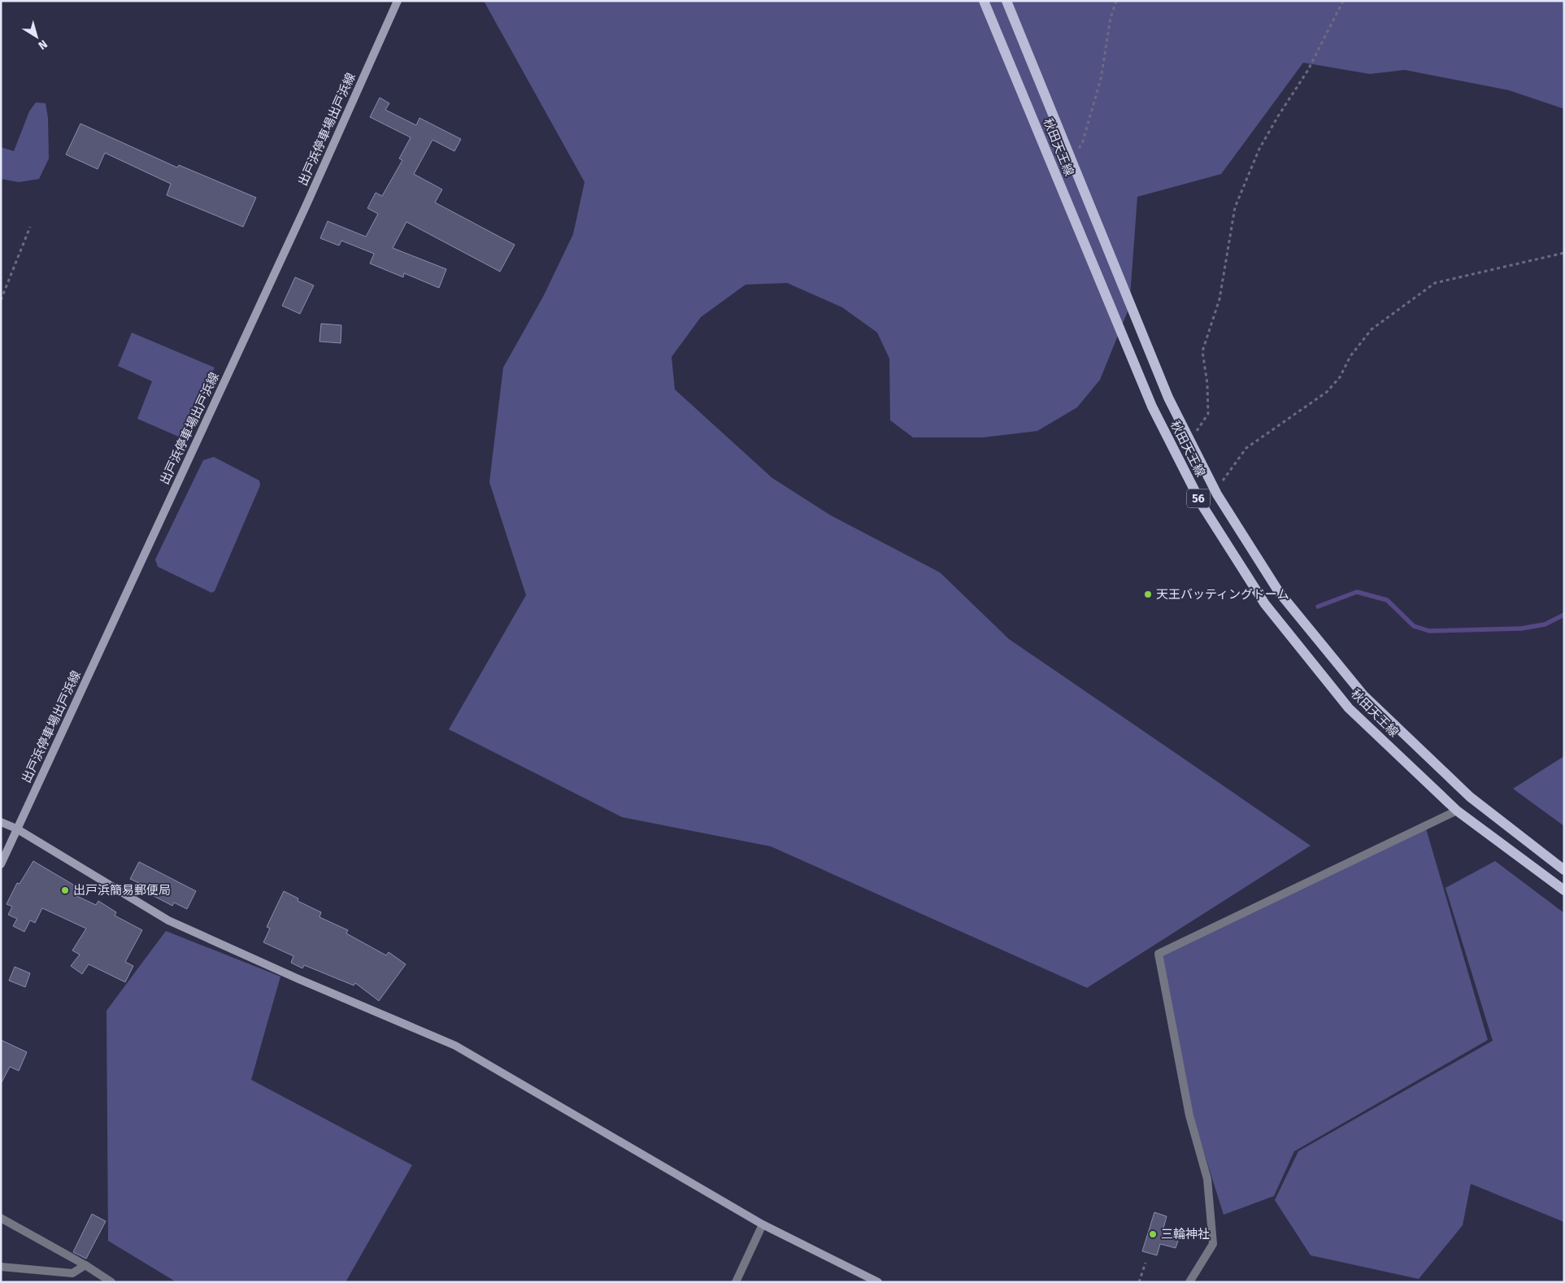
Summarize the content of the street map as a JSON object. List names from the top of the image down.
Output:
{
  "streets": {
    "main road": ["秋田天王線", "56"],
    "street": ["出戸浜停車場出戸浜線"]
  },
  "places": ["天王バッティングドーム", "出戸浜簡易郵便局", "三輪神社"],
  "north": "bottom right"
}
